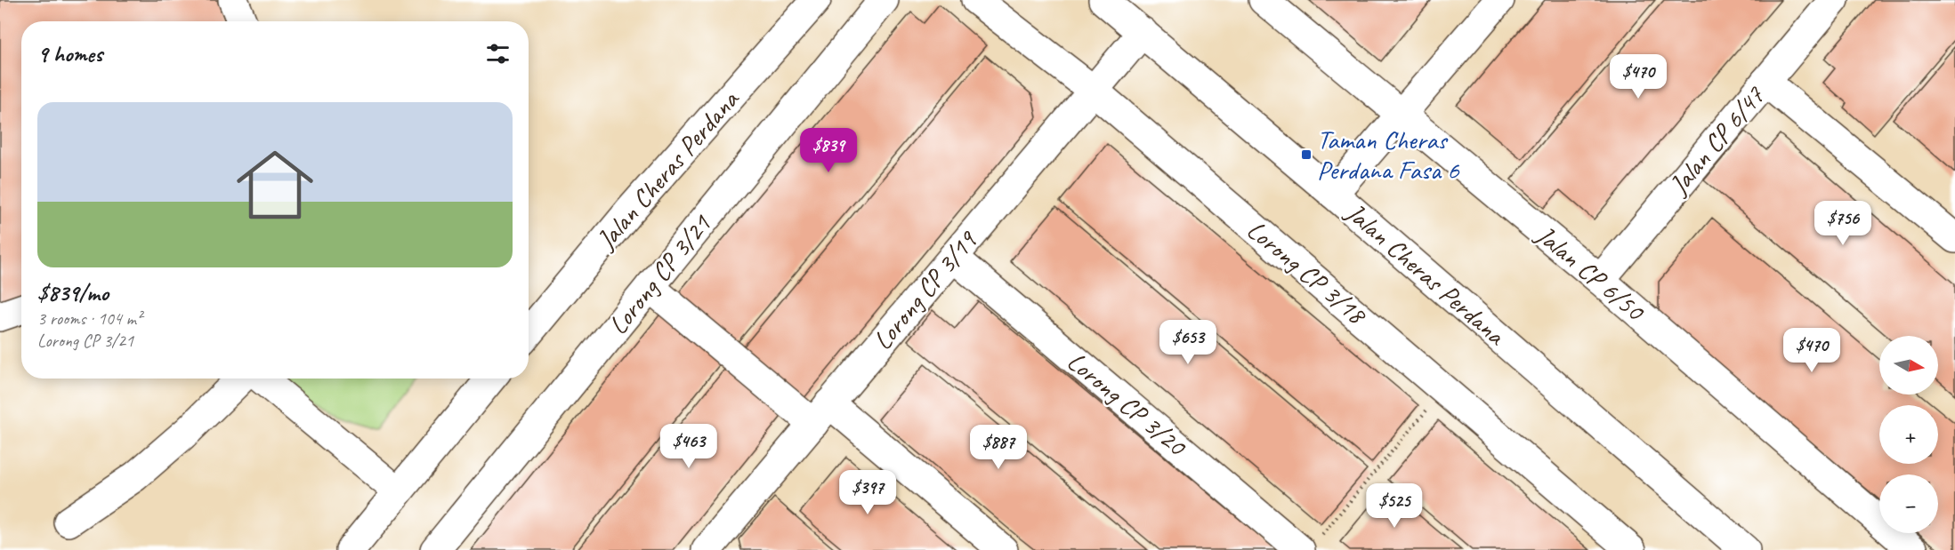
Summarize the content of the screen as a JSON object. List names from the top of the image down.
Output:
{
  "streets": {
    "street": [
      "Jalan CP 6/47",
      "Jalan Cheras Perdana",
      "Lorong CP 3/18",
      "Jalan CP 6/50",
      "Lorong CP 3/21",
      "Lorong CP 3/19",
      "Lorong CP 3/20"
    ]
  },
  "crossings": [
    ["Jalan CP 6/47", "Jalan CP 6/50"],
    ["Jalan Cheras Perdana", "Lorong CP 3/19"],
    ["Lorong CP 3/18", "Lorong CP 3/19"],
    ["Lorong CP 3/19", "Lorong CP 3/20"]
  ],
  "places": {
    "transit": ["Taman Cheras Perdana Fasa 6"]
  },
  "north": "right",
  "page": {
    "heading": "9 homes",
    "price": [
      "$470",
      "$839",
      "$756",
      "$653",
      "$470",
      "$463",
      "$887",
      "$397",
      "$525"
    ],
    "list": [
      {
        "name": "$839/mo",
        "note": "3 rooms · 104 m² · Lorong CP 3/21"
      }
    ],
    "map_buttons": ["+", "−"]
  }
}
